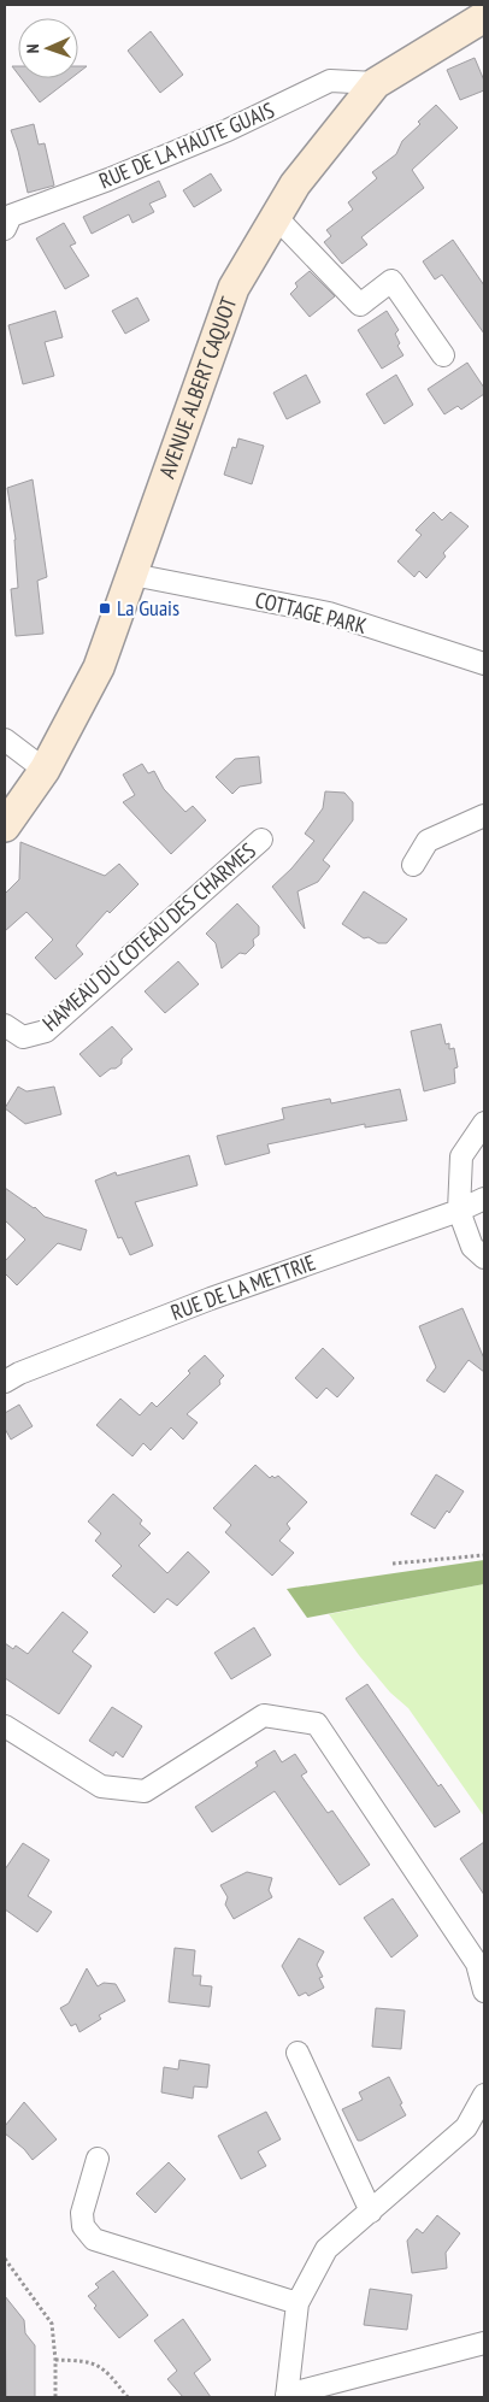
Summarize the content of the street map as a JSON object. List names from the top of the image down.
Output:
{
  "streets": {
    "main road": ["AVENUE ALBERT CAQUOT"],
    "street": [
      "RUE DE LA HAUTE GUAIS",
      "COTTAGE PARK",
      "HAMEAU DU COTEAU DES CHARMES",
      "RUE DE LA METTRIE"
    ]
  },
  "crossings": [
    ["RUE DE LA HAUTE GUAIS", "AVENUE ALBERT CAQUOT"],
    ["AVENUE ALBERT CAQUOT", "COTTAGE PARK"]
  ],
  "places": {
    "transit": ["La Guais"]
  },
  "north": "left"
}
